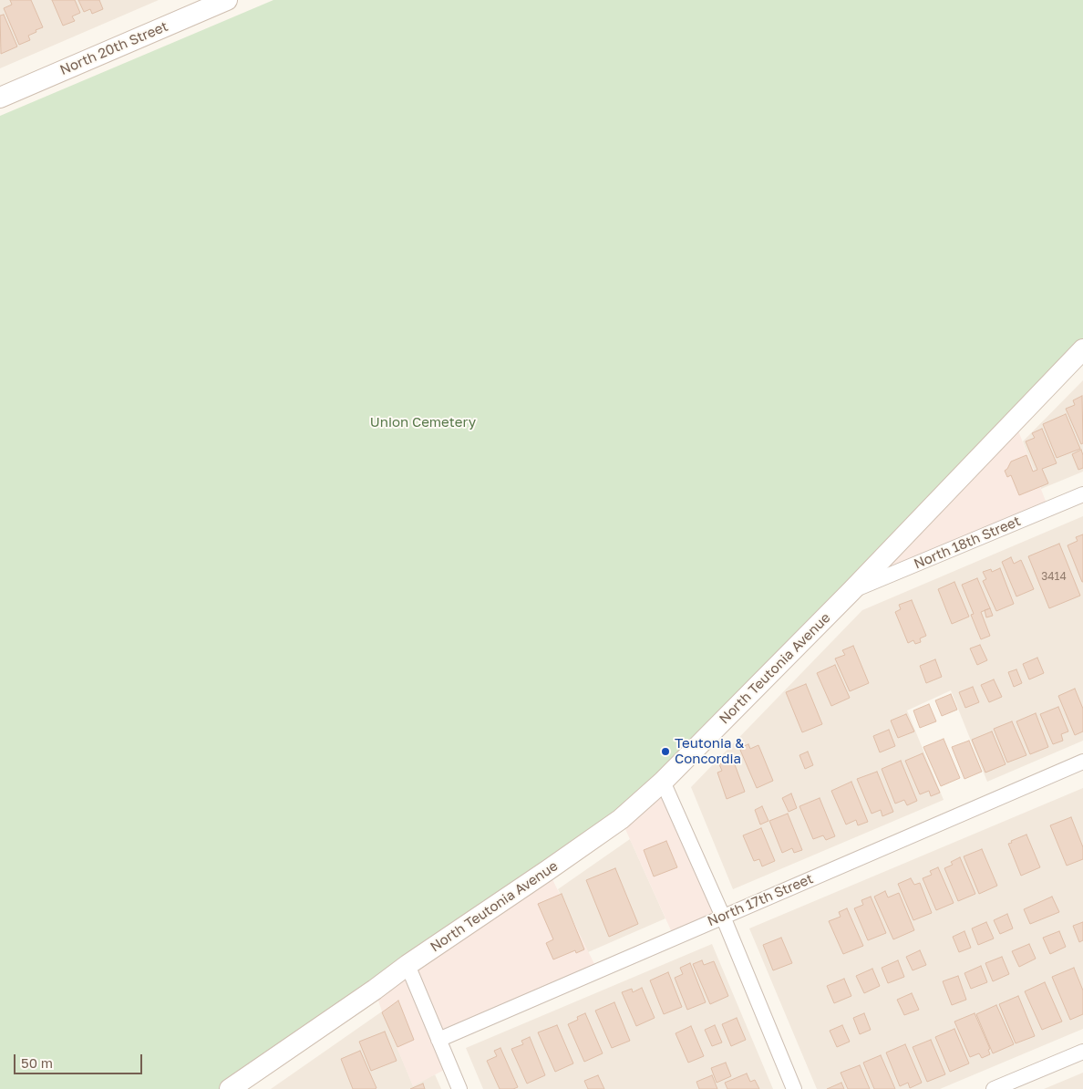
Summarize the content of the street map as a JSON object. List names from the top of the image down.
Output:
{
  "streets": {
    "main road": ["North 20th Street", "North Teutonia Avenue"],
    "street": ["North 18th Street", "North 17th Street"]
  },
  "crossings": [
    ["North 18th Street", "North Teutonia Avenue"]
  ],
  "parks": ["Union Cemetery"],
  "places": ["Teutonia & Concordia"],
  "house_numbers": ["3414"],
  "scale_bar": "50 m"
}
